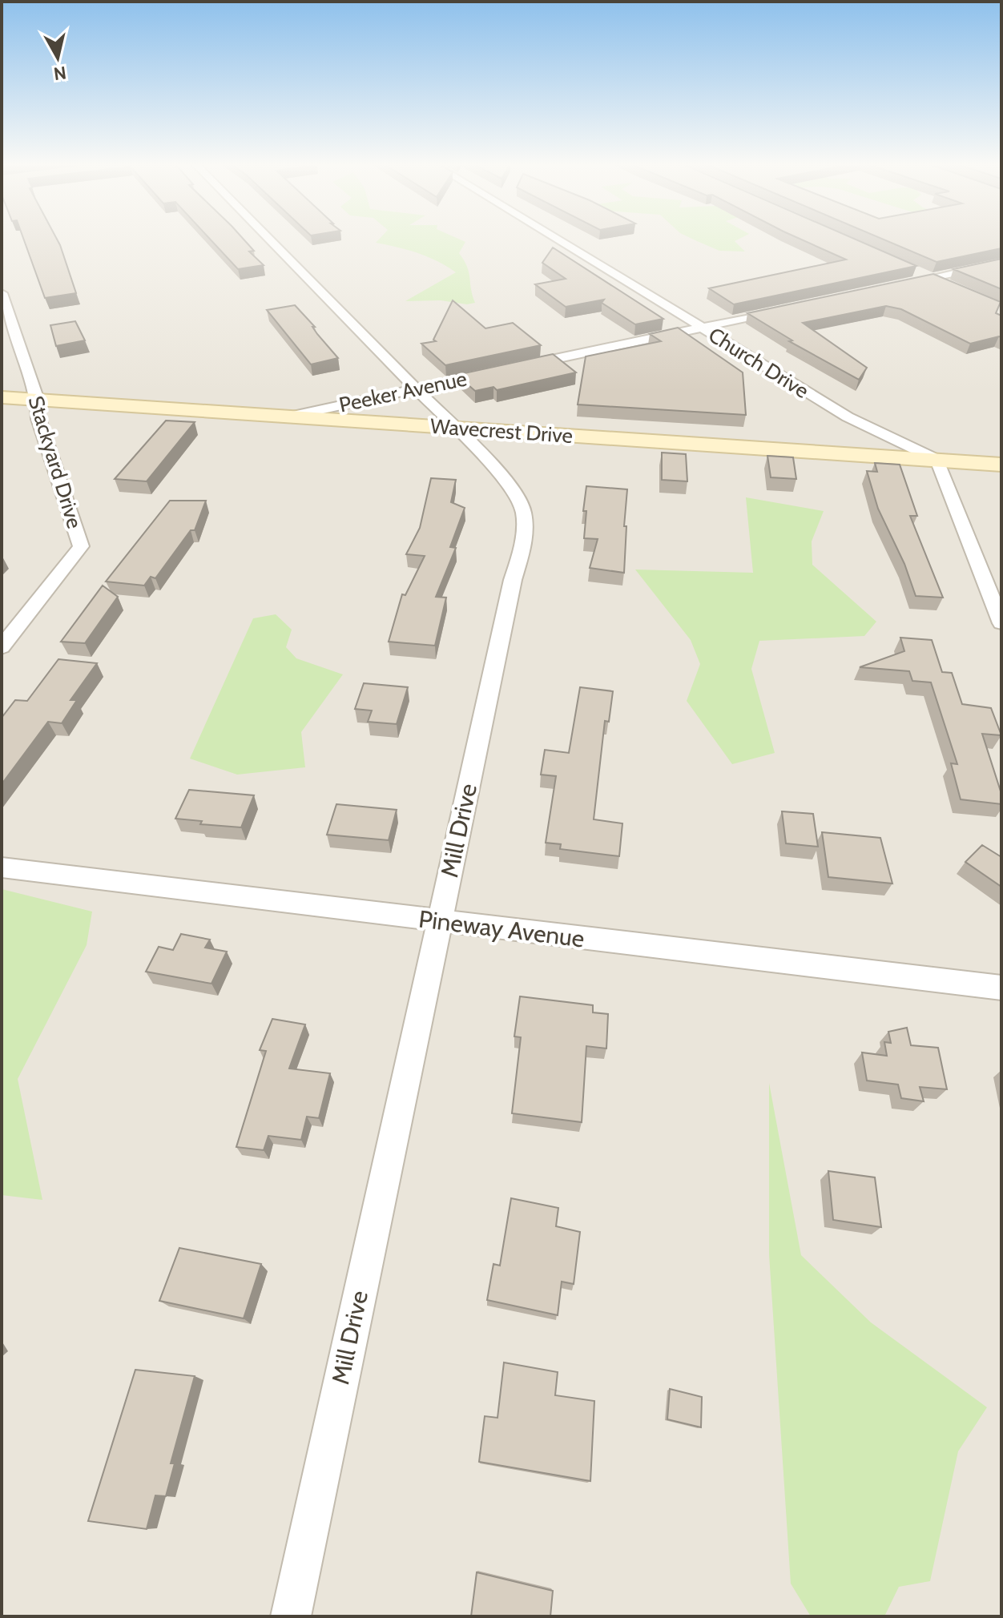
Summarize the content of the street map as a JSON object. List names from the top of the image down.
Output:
{
  "streets": {
    "street": [
      "Church Drive",
      "Peeker Avenue",
      "Wavecrest Drive",
      "Stackyard Drive",
      "Mill Drive",
      "Pineway Avenue"
    ]
  },
  "crossings": [
    ["Church Drive", "Peeker Avenue"],
    ["Church Drive", "Wavecrest Drive"],
    ["Peeker Avenue", "Wavecrest Drive"],
    ["Peeker Avenue", "Mill Drive"],
    ["Wavecrest Drive", "Stackyard Drive"],
    ["Wavecrest Drive", "Mill Drive"],
    ["Mill Drive", "Pineway Avenue"]
  ],
  "north": "bottom"
}
